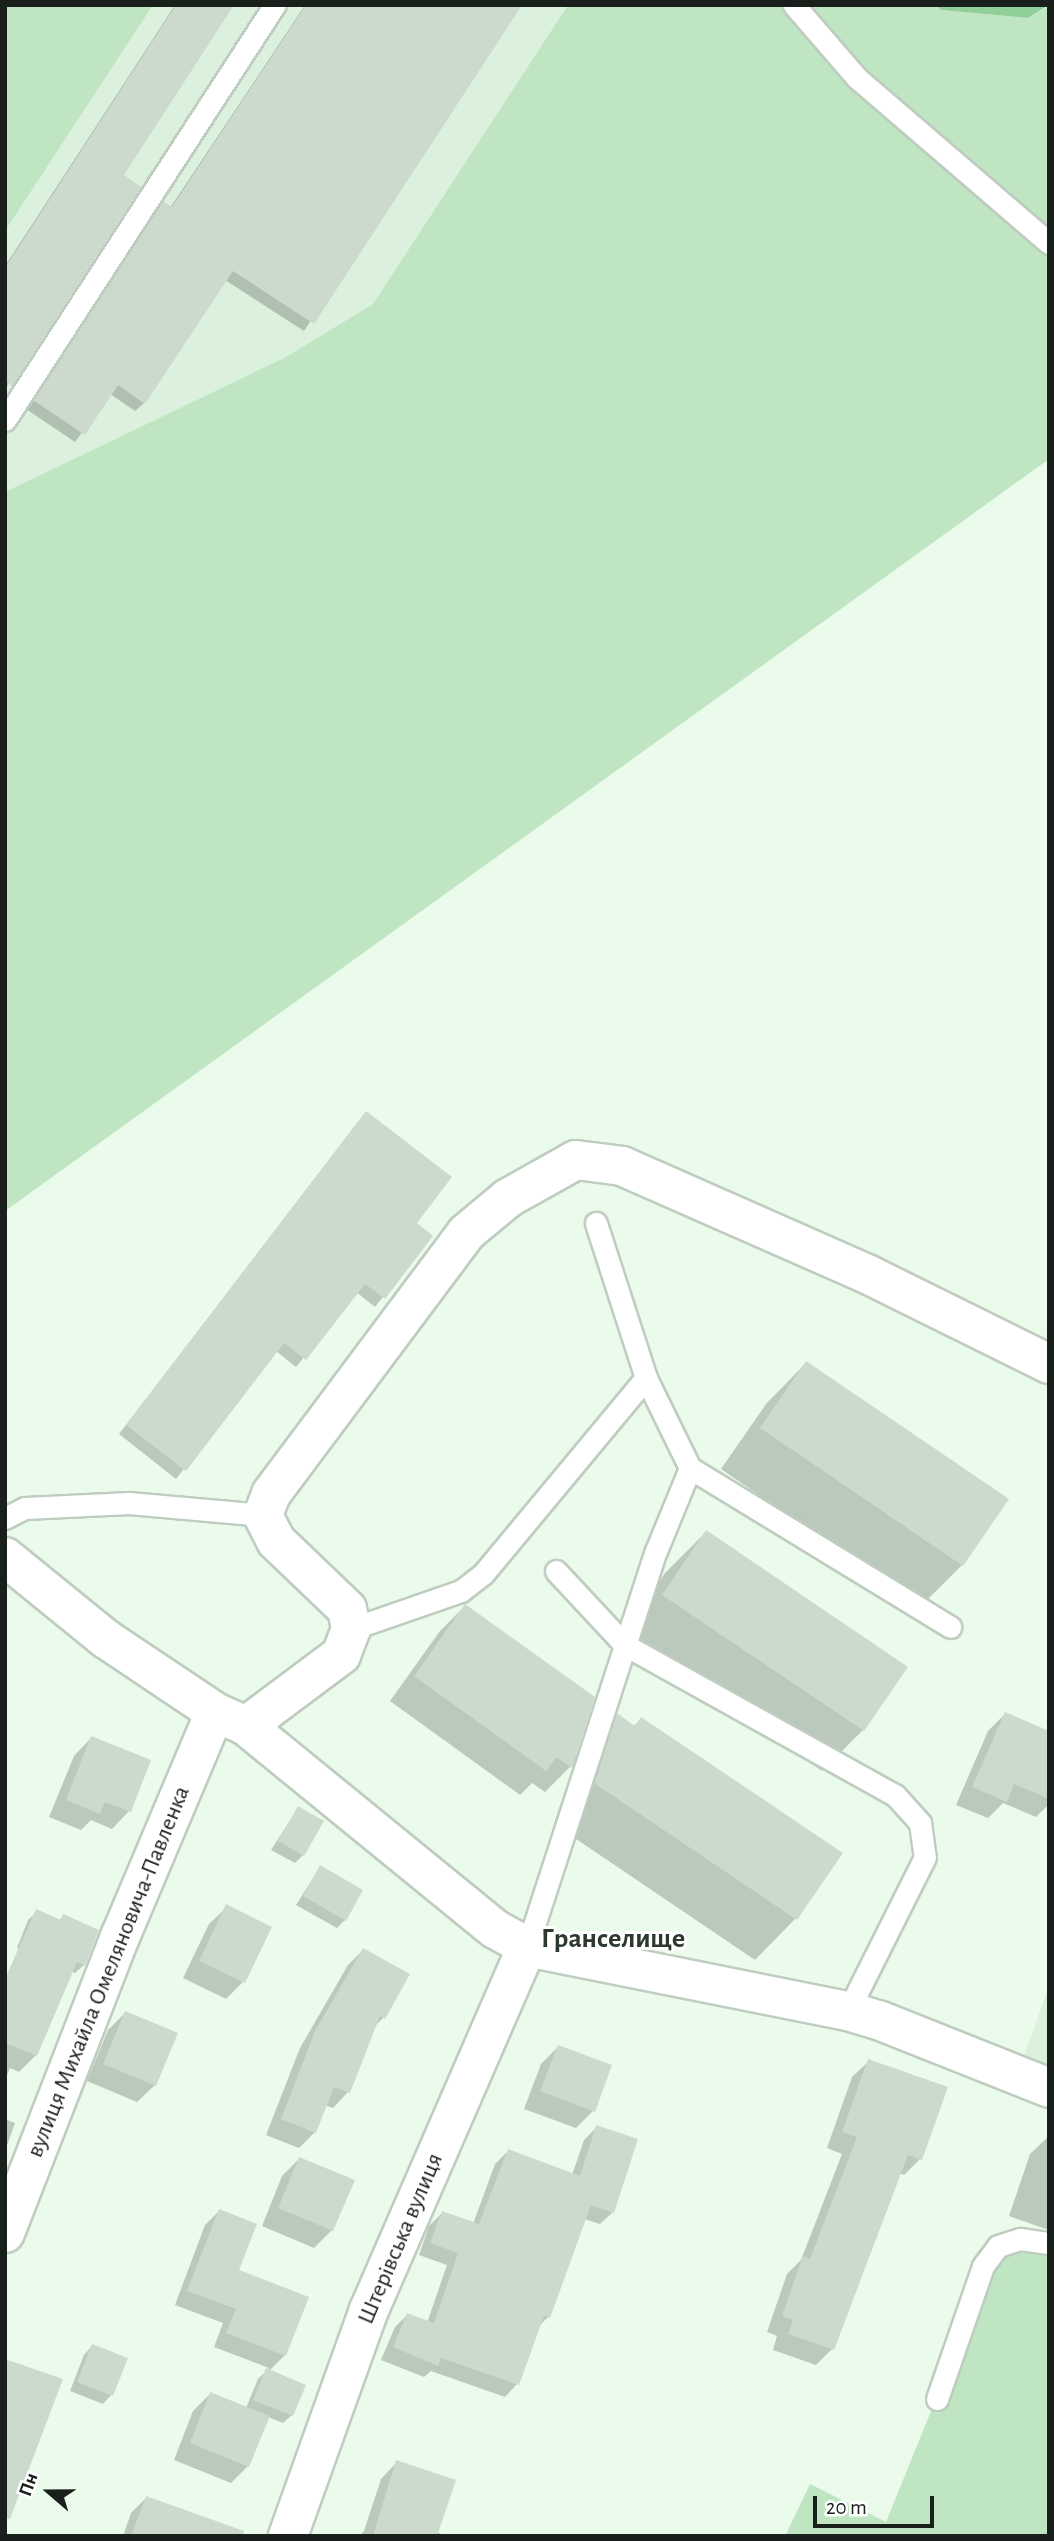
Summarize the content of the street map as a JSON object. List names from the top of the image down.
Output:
{
  "streets": {
    "street": ["вулиця Михайла Омеляновича-Павленка", "Штерівська вулиця"]
  },
  "districts": ["Гранселище"],
  "scale_bar": "20 m",
  "north": "left"
}
